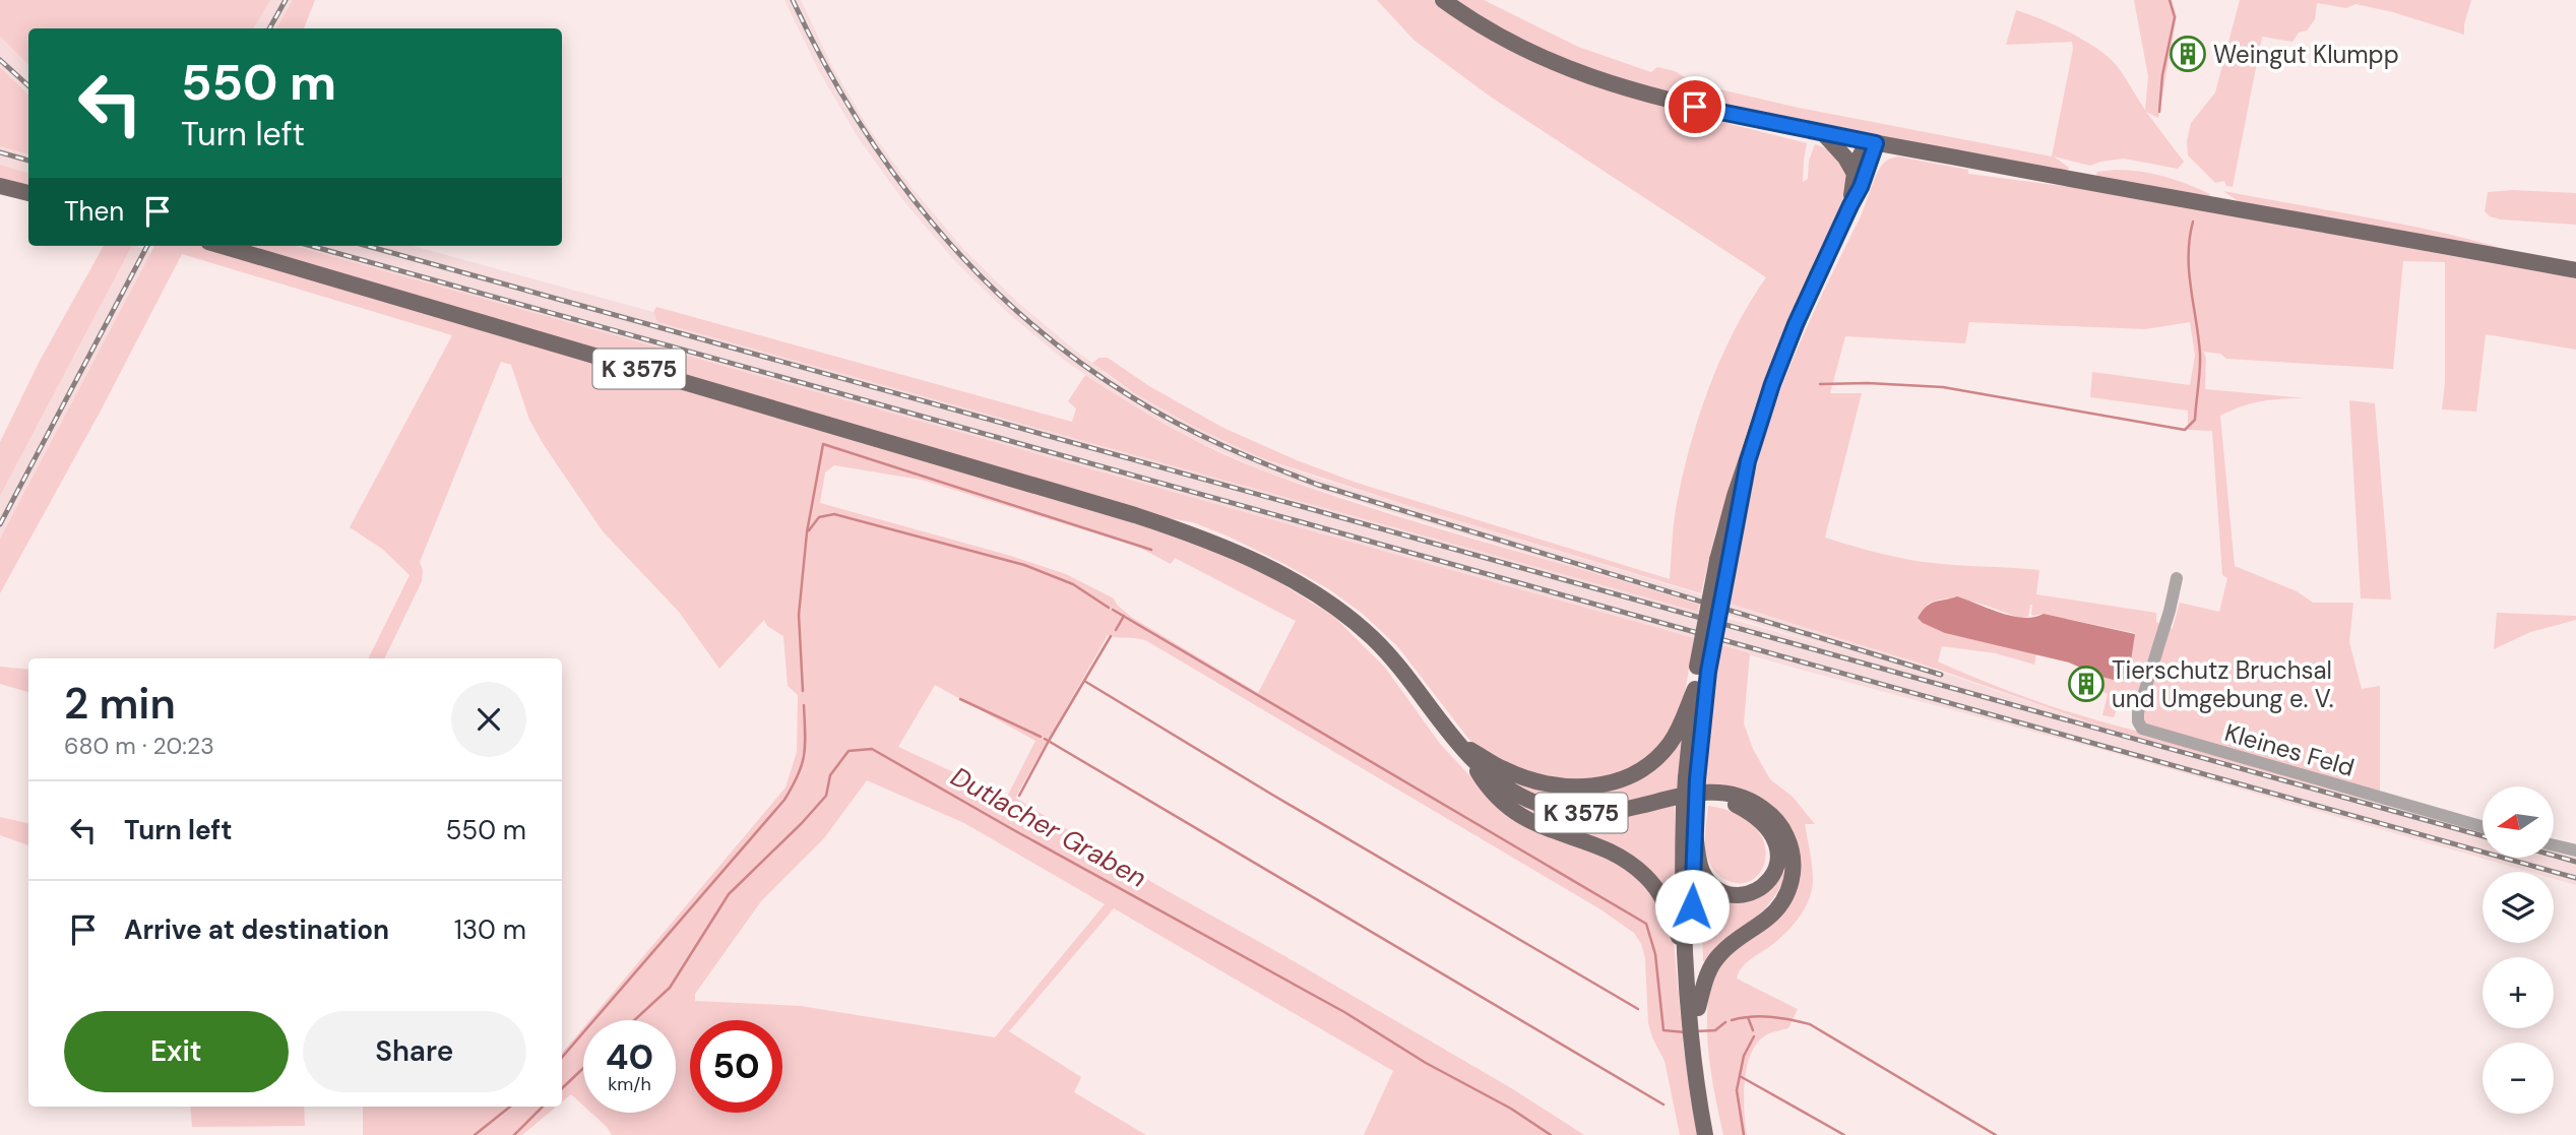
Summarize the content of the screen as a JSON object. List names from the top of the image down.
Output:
{
  "streets": {
    "main road": ["K 3575"],
    "street": ["Kleines Feld"]
  },
  "water": ["Dutlacher Graben"],
  "places": {
    "building": ["Weingut Klumpp", "Tierschutz Bruchsal und Umgebung e. V."]
  },
  "north": "left",
  "page": {
    "turn": ["550 m", "Turn left"],
    "then": "Then",
    "heading": ["2 min", "680 m · 20:23"],
    "list": [
      {
        "name": "Turn left",
        "value": "550 m"
      },
      {
        "name": "Arrive at destination",
        "value": "130 m"
      }
    ],
    "map_buttons": ["+", "−"],
    "buttons": ["Exit", "Share"],
    "speed": "40 km/h",
    "limit": "50"
  }
}
